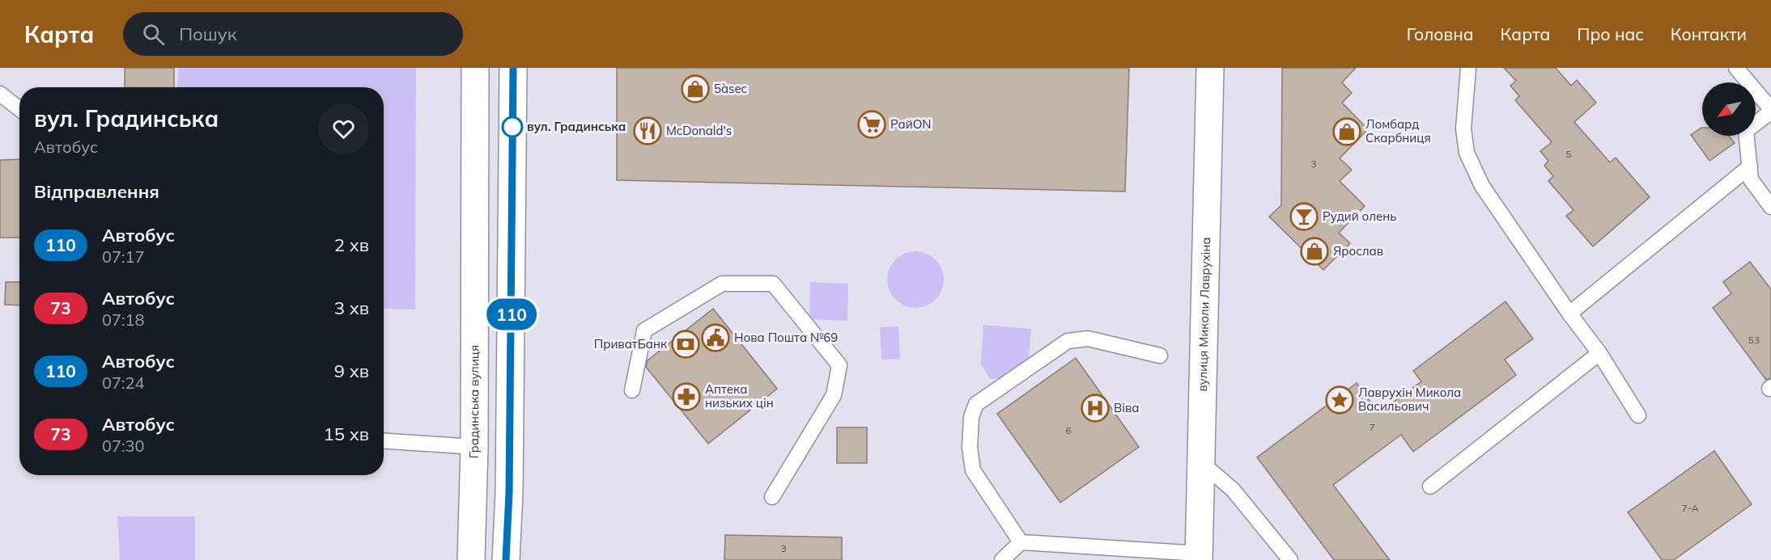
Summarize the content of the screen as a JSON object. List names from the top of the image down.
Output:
{
  "streets": {
    "street": ["вулиця Миколи Лаврухіна", "Градинська вулиця"]
  },
  "places": {
    "shop": ["5àsec", "Ломбард Скарбниця", "Ярослав"],
    "supermarket": ["РайON"],
    "other": ["вул. Градинська"],
    "restaurant": ["McDonald's"],
    "bar": ["Рудий олень"],
    "public building": ["Нова Пошта №69"],
    "bank": ["ПриватБанк"],
    "pharmacy": ["Аптека низьких цін"],
    "place": ["Лаврухін Микола Васильович"],
    "hospital": ["Віва"]
  },
  "lines": ["bus line 110"],
  "house_numbers": [
    "5",
    "3",
    "53",
    "7",
    "6",
    "7-А",
    "3"
  ],
  "north": "bottom left",
  "page": {
    "header": "Карта",
    "search": "Пошук",
    "nav": [
      "Головна",
      "Карта",
      "Про нас",
      "Контакти"
    ],
    "on_map": "110",
    "heading": [
      ["вул. Градинська", "Автобус"],
      "Відправлення"
    ],
    "list": [
      {
        "mark": "110",
        "name": "Автобус",
        "note": "07:17",
        "value": "2 хв"
      },
      {
        "mark": "73",
        "name": "Автобус",
        "note": "07:18",
        "value": "3 хв"
      },
      {
        "mark": "110",
        "name": "Автобус",
        "note": "07:24",
        "value": "9 хв"
      },
      {
        "mark": "73",
        "name": "Автобус",
        "note": "07:30",
        "value": "15 хв"
      }
    ]
  }
}
